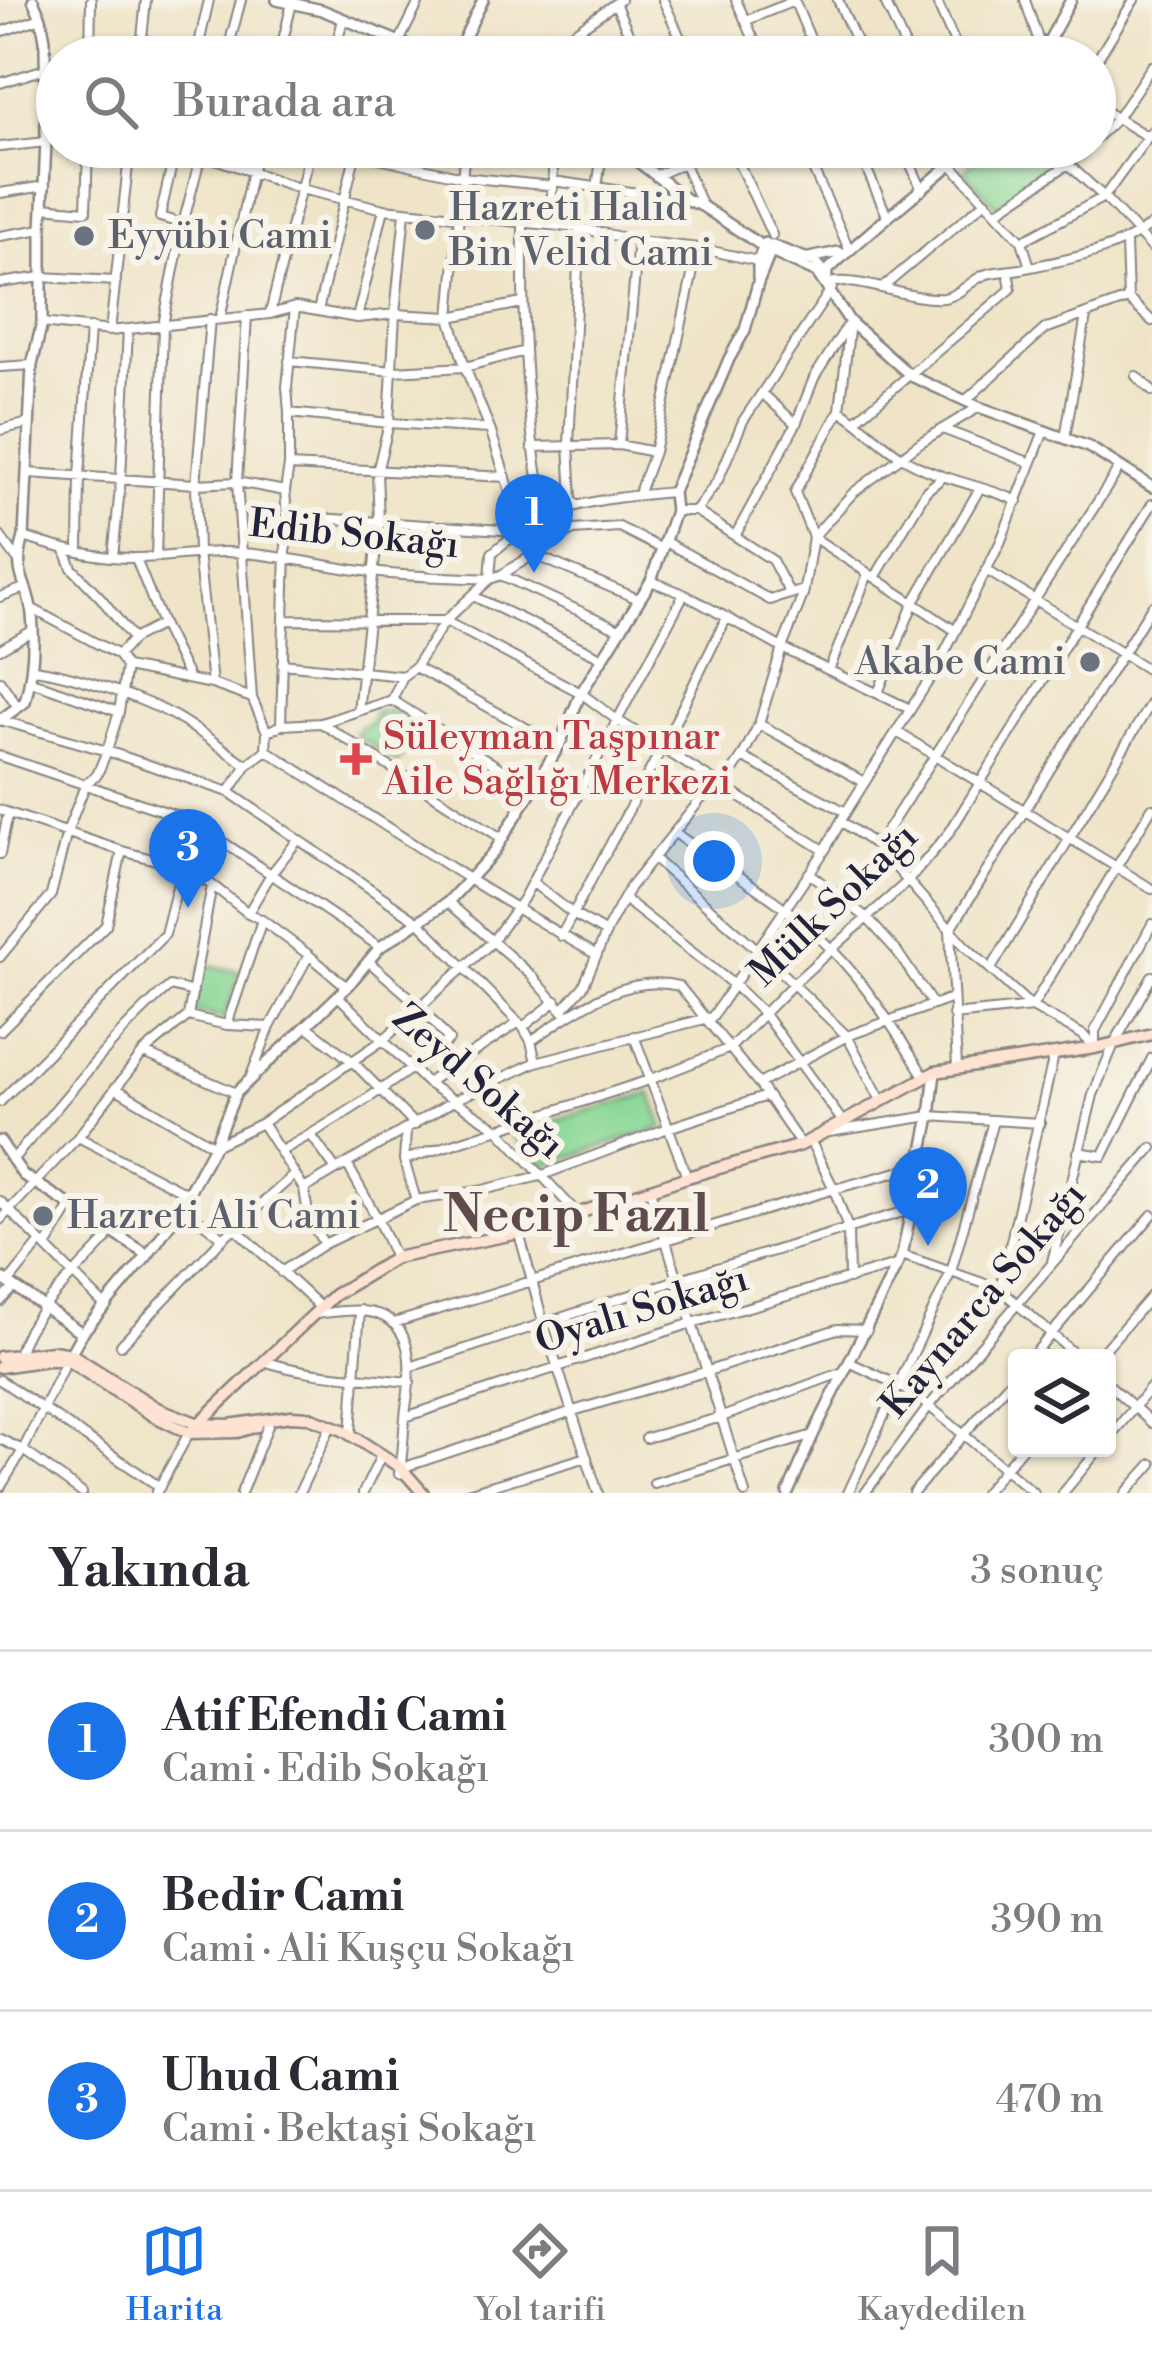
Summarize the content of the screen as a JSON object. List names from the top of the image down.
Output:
{
  "streets": {
    "street": [
      "Edib Sokağı",
      "Mülk Sokağı",
      "Zeyd Sokağı",
      "Kaynarca Sokağı",
      "Oyalı Sokağı"
    ]
  },
  "crossings": [
    ["Mülk Sokağı", "Zeyd Sokağı"]
  ],
  "districts": ["Necip Fazıl"],
  "places": {
    "other": [
      "Hazreti Halid Bin Velid Cami",
      "Eyyübi Cami",
      "Akabe Cami",
      "Hazreti Ali Cami"
    ],
    "health": ["Süleyman Taşpınar Aile Sağlığı Merkezi"]
  },
  "page": {
    "search": "Burada ara",
    "pins": ["1", "3", "2"],
    "heading": ["Yakında", "3 sonuç"],
    "list": [
      {
        "mark": "1",
        "name": "Atif Efendi Cami",
        "note": "Cami · Edib Sokağı",
        "value": "300 m"
      },
      {
        "mark": "2",
        "name": "Bedir Cami",
        "note": "Cami · Ali Kuşçu Sokağı",
        "value": "390 m"
      },
      {
        "mark": "3",
        "name": "Uhud Cami",
        "note": "Cami · Bektaşi Sokağı",
        "value": "470 m"
      }
    ],
    "nav": ["Harita", "Yol tarifi", "Kaydedilen"]
  }
}
